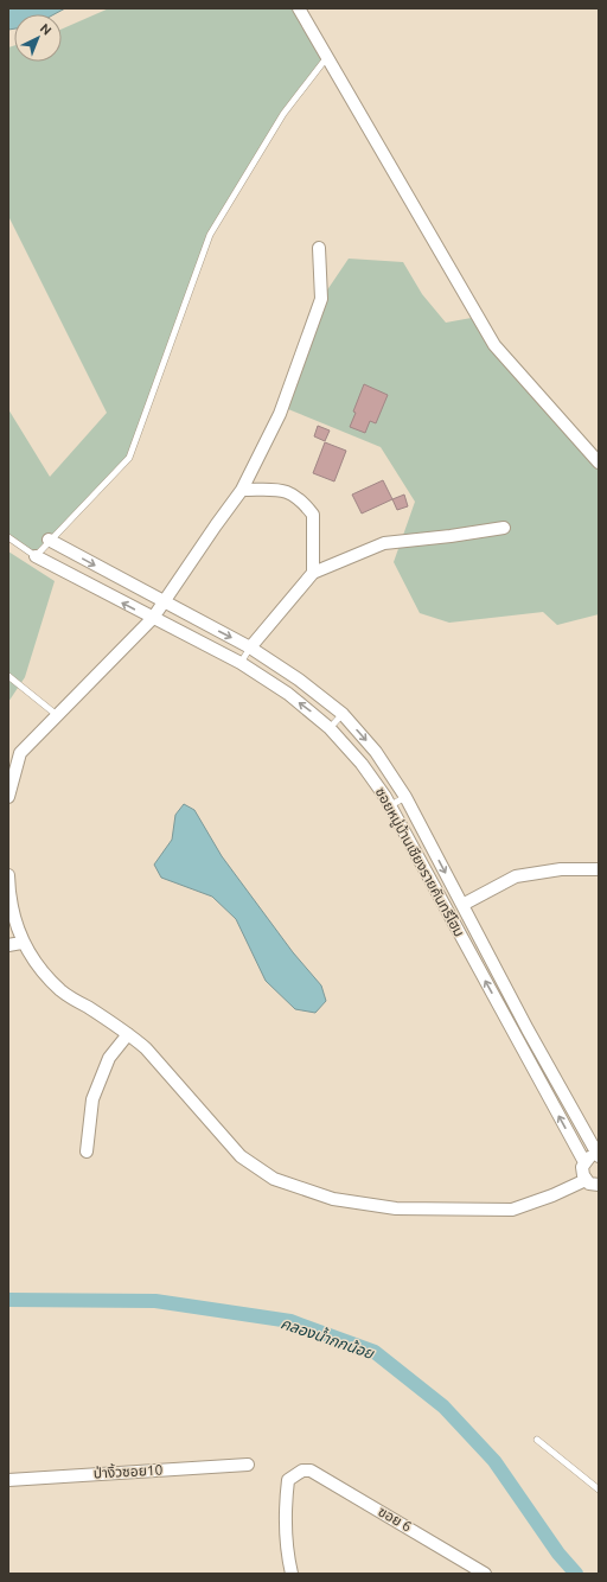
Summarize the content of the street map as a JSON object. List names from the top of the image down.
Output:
{
  "streets": {
    "street": ["ซอยหมู่บ้านเชียงรายคันทรีโฮม", "ป่างิ้วซอย10", "ฃอย 6"]
  },
  "water": ["คลองน้ำกกน้อย"],
  "north": "top right"
}
